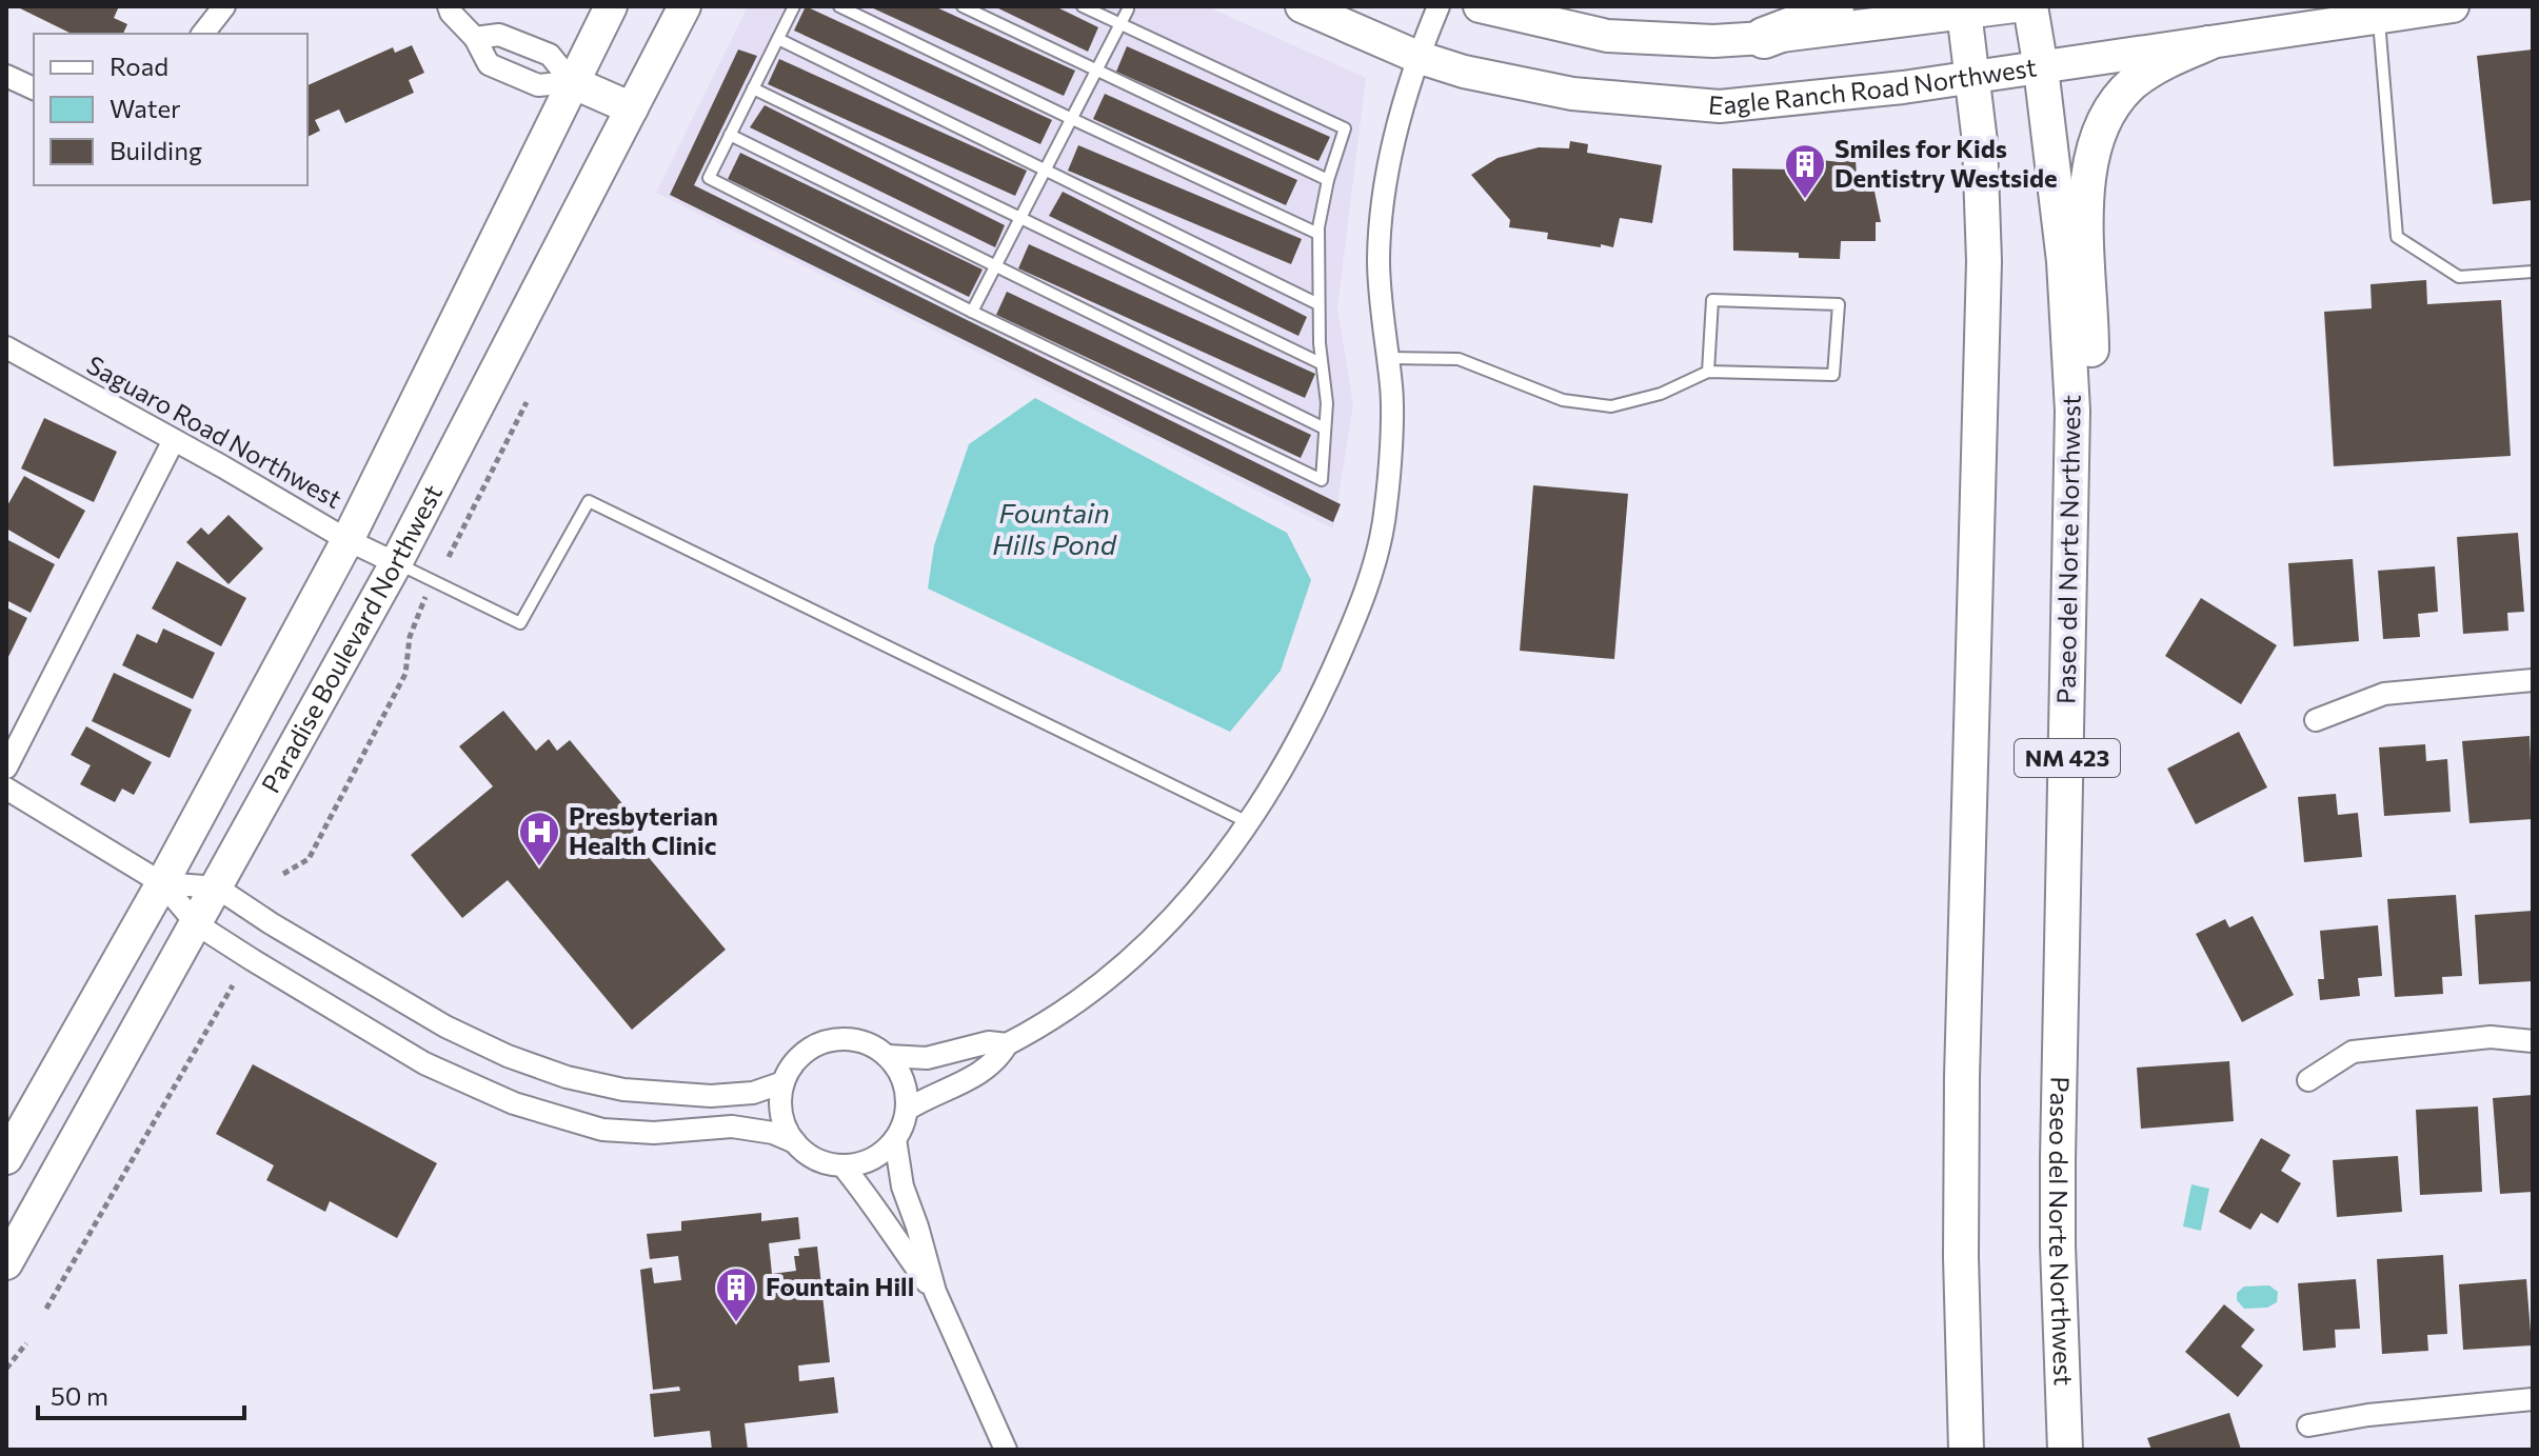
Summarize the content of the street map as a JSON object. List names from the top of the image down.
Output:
{
  "streets": {
    "main road": ["Paseo del Norte Northwest", "NM 423"],
    "street": ["Eagle Ranch Road Northwest", "Saguaro Road Northwest", "Paradise Boulevard Northwest"]
  },
  "crossings": [
    ["Eagle Ranch Road Northwest", "Paseo del Norte Northwest"],
    ["Saguaro Road Northwest", "Paradise Boulevard Northwest"]
  ],
  "water": ["Fountain Hills Pond"],
  "places": {
    "building": ["Smiles for Kids Dentistry Westside", "Fountain Hill"],
    "hospital": ["Presbyterian Health Clinic"]
  },
  "legend": ["Road", "Water", "Building"],
  "scale_bar": "50 m"
}
